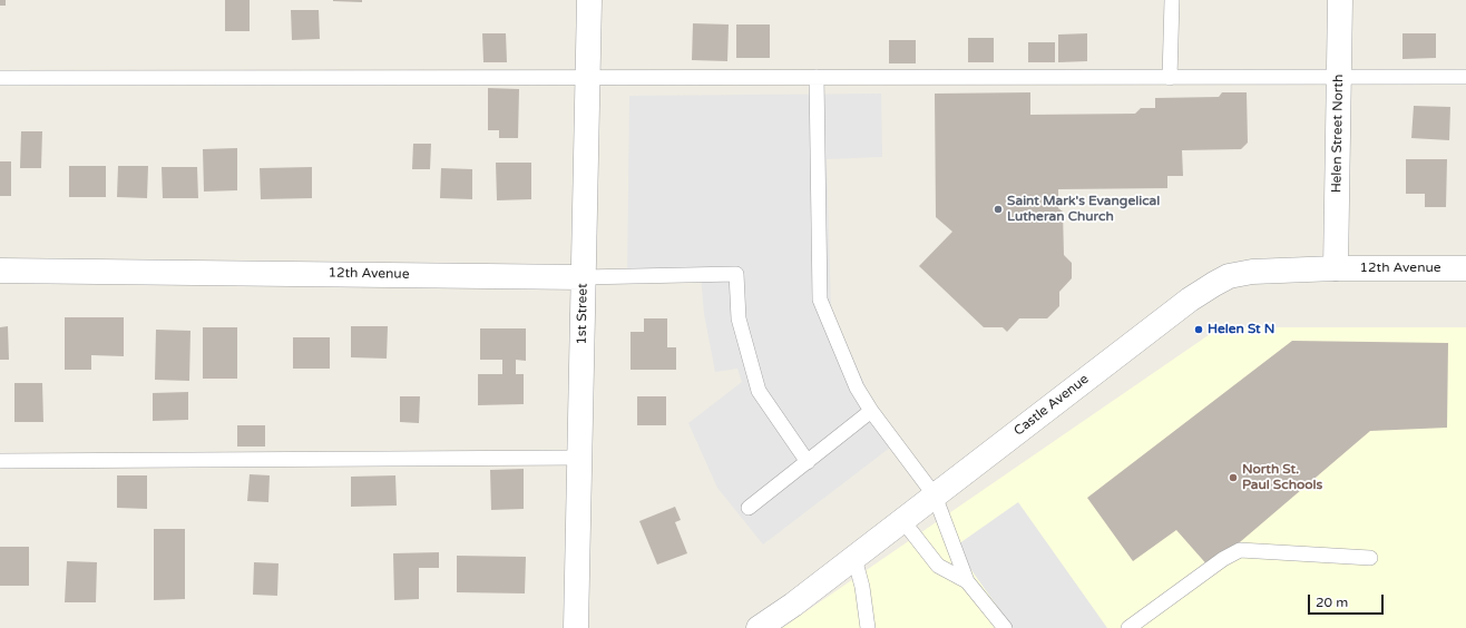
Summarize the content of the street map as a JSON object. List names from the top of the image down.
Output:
{
  "streets": {
    "street": [
      "Helen Street North",
      "12th Avenue",
      "1st Street",
      "Castle Avenue"
    ]
  },
  "crossings": [
    ["Helen Street North", "12th Avenue"],
    ["Helen Street North", "Castle Avenue"],
    ["12th Avenue", "1st Street"],
    ["12th Avenue", "Castle Avenue"]
  ],
  "places": ["Saint Mark's Evangelical Lutheran Church", "Helen St N", "North St. Paul Schools"],
  "scale_bar": "20 m"
}
